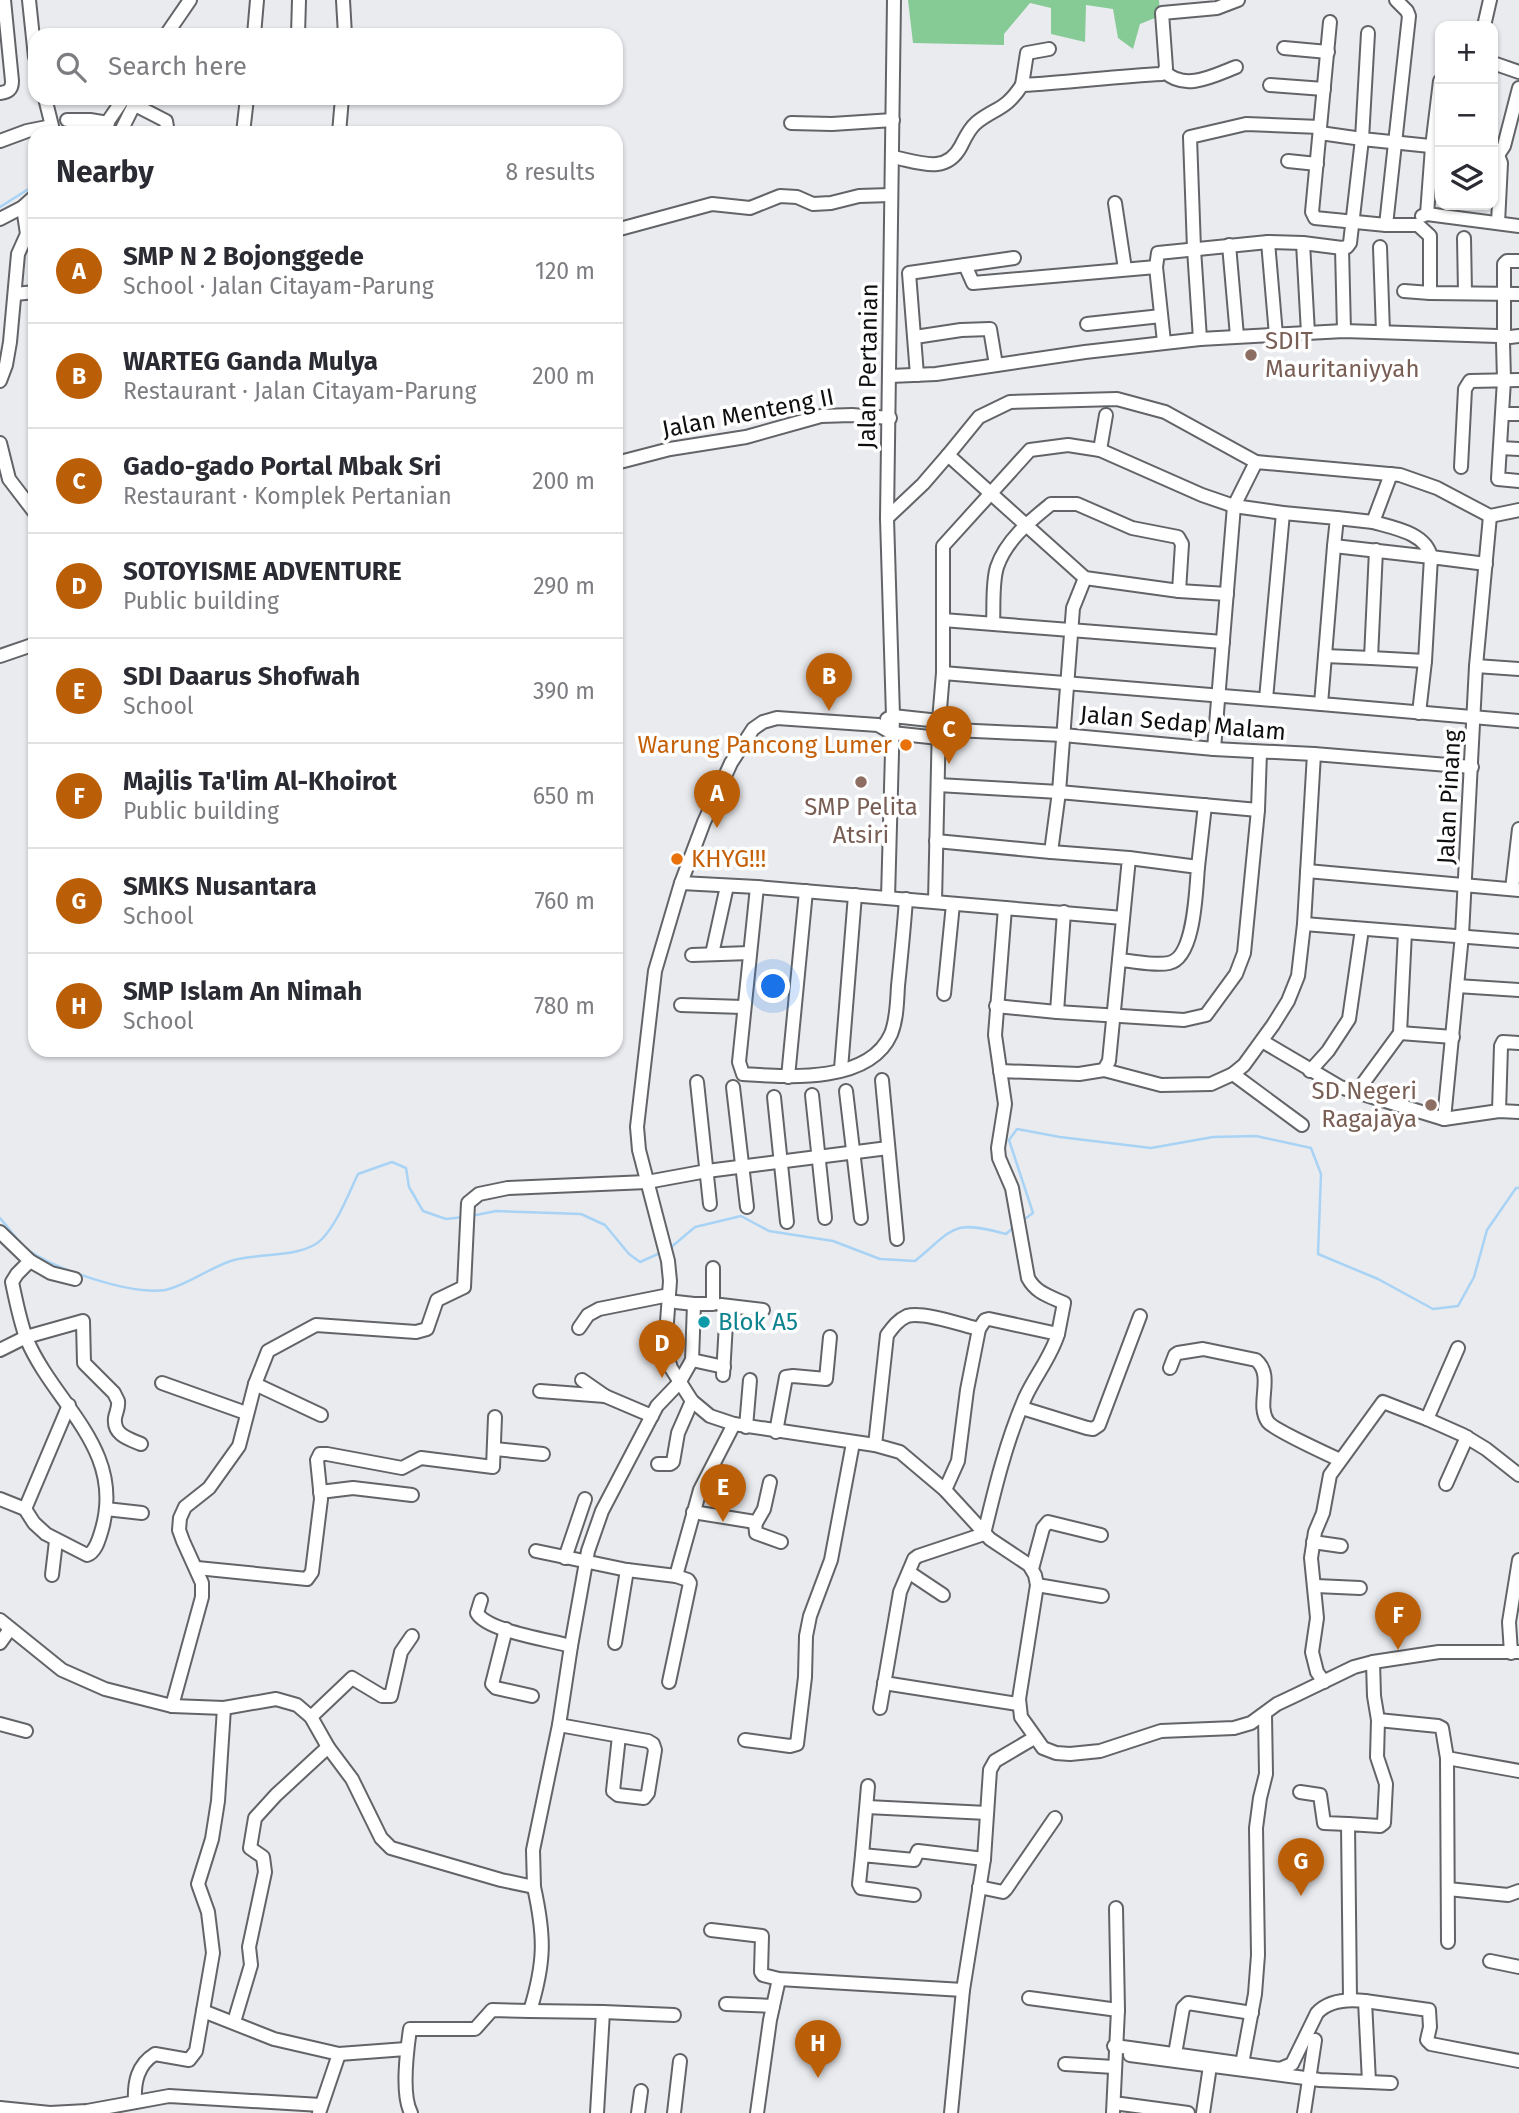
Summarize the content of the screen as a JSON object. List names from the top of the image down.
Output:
{
  "streets": {
    "street": [
      "Jalan Pertanian",
      "Jalan Menteng II",
      "Jalan Sedap Malam",
      "Jalan Pinang"
    ]
  },
  "crossings": [
    ["Jalan Pertanian", "Jalan Menteng II"],
    ["Jalan Pertanian", "Jalan Sedap Malam"],
    ["Jalan Sedap Malam", "Jalan Pinang"]
  ],
  "places": [
    "SDIT Mauritaniyyah",
    "Warung Pancong Lumer",
    "SMP Pelita Atsiri",
    "KHYG!!!",
    "SD Negeri Ragajaya",
    "Blok A5"
  ],
  "page": {
    "map_buttons": ["+", "−"],
    "search": "Search here",
    "heading": ["Nearby", "8 results"],
    "list": [
      {
        "mark": "A",
        "name": "SMP N 2 Bojonggede",
        "note": "School · Jalan Citayam-Parung",
        "value": "120 m"
      },
      {
        "mark": "B",
        "name": "WARTEG Ganda Mulya",
        "note": "Restaurant · Jalan Citayam-Parung",
        "value": "200 m"
      },
      {
        "mark": "C",
        "name": "Gado-gado Portal Mbak Sri",
        "note": "Restaurant · Komplek Pertanian",
        "value": "200 m"
      },
      {
        "mark": "D",
        "name": "SOTOYISME ADVENTURE",
        "note": "Public building",
        "value": "290 m"
      },
      {
        "mark": "E",
        "name": "SDI Daarus Shofwah",
        "note": "School",
        "value": "390 m"
      },
      {
        "mark": "F",
        "name": "Majlis Ta'lim Al-Khoirot",
        "note": "Public building",
        "value": "650 m"
      },
      {
        "mark": "G",
        "name": "SMKS Nusantara",
        "note": "School",
        "value": "760 m"
      },
      {
        "mark": "H",
        "name": "SMP Islam An Nimah",
        "note": "School",
        "value": "780 m"
      }
    ],
    "pins": [
      "B",
      "C",
      "A",
      "D",
      "E",
      "F",
      "G",
      "H"
    ]
  }
}
